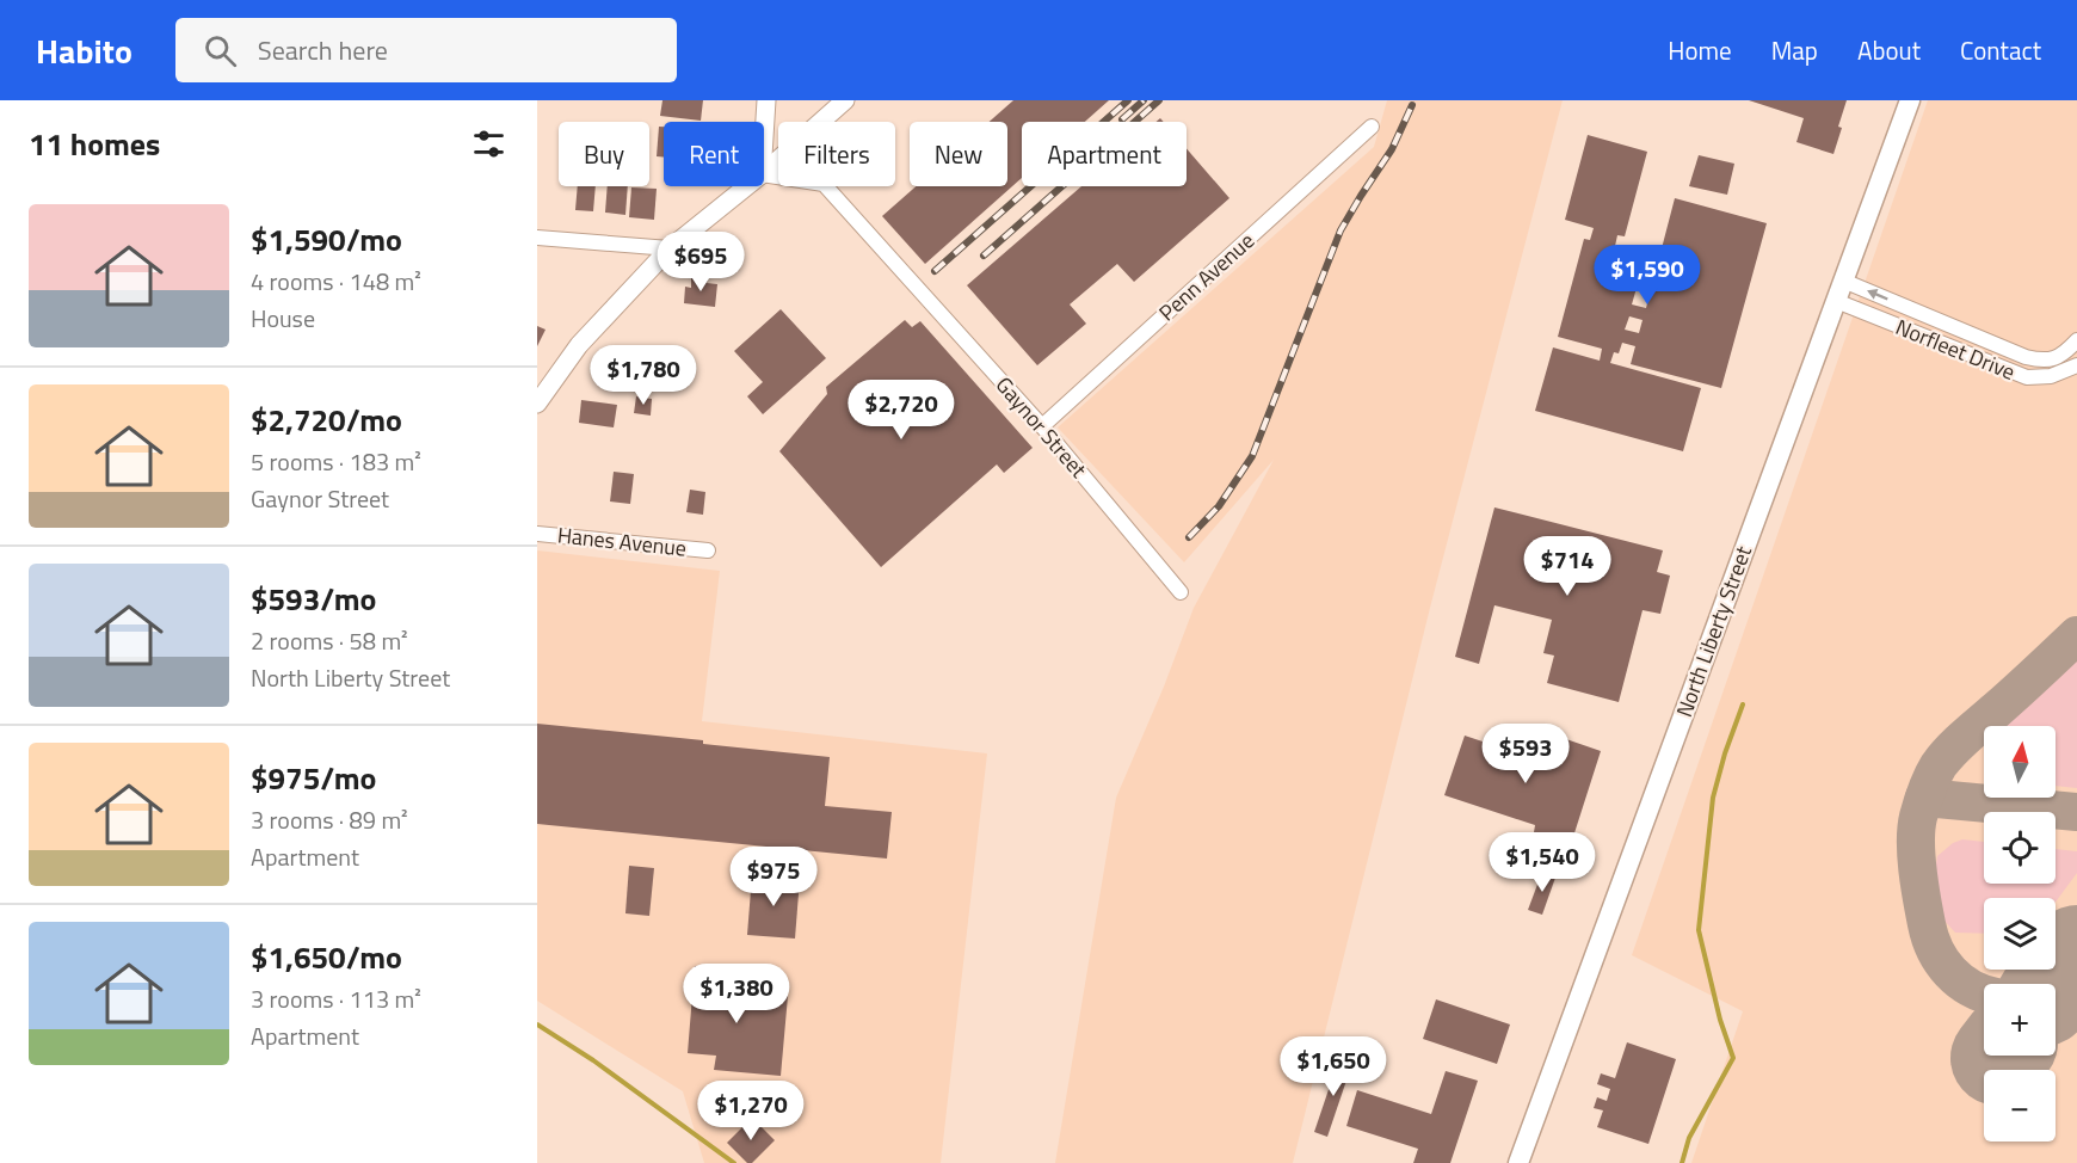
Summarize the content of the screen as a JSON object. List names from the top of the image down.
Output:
{
  "streets": {
    "main road": ["North Liberty Street"],
    "street": [
      "Penn Avenue",
      "Norfleet Drive",
      "Gaynor Street",
      "Hanes Avenue"
    ]
  },
  "crossings": [
    ["Penn Avenue", "Gaynor Street"],
    ["Norfleet Drive", "North Liberty Street"]
  ],
  "north": "top",
  "page": {
    "header": "Habito",
    "search": "Search here",
    "nav": [
      "Home",
      "Map",
      "About",
      "Contact"
    ],
    "heading": "11 homes",
    "chip": [
      "Buy",
      "Rent",
      "Filters",
      "New",
      "Apartment"
    ],
    "list": [
      {
        "name": "$1,590/mo",
        "note": "4 rooms · 148 m² · House"
      },
      {
        "name": "$2,720/mo",
        "note": "5 rooms · 183 m² · Gaynor Street"
      },
      {
        "name": "$593/mo",
        "note": "2 rooms · 58 m² · North Liberty Street"
      },
      {
        "name": "$975/mo",
        "note": "3 rooms · 89 m² · Apartment"
      },
      {
        "name": "$1,650/mo",
        "note": "3 rooms · 113 m² · Apartment"
      }
    ],
    "price": [
      "$695",
      "$1,590",
      "$1,780",
      "$2,720",
      "$714",
      "$593",
      "$1,540",
      "$975",
      "$1,380",
      "$1,650",
      "$1,270"
    ],
    "map_buttons": ["+", "−"]
  }
}
